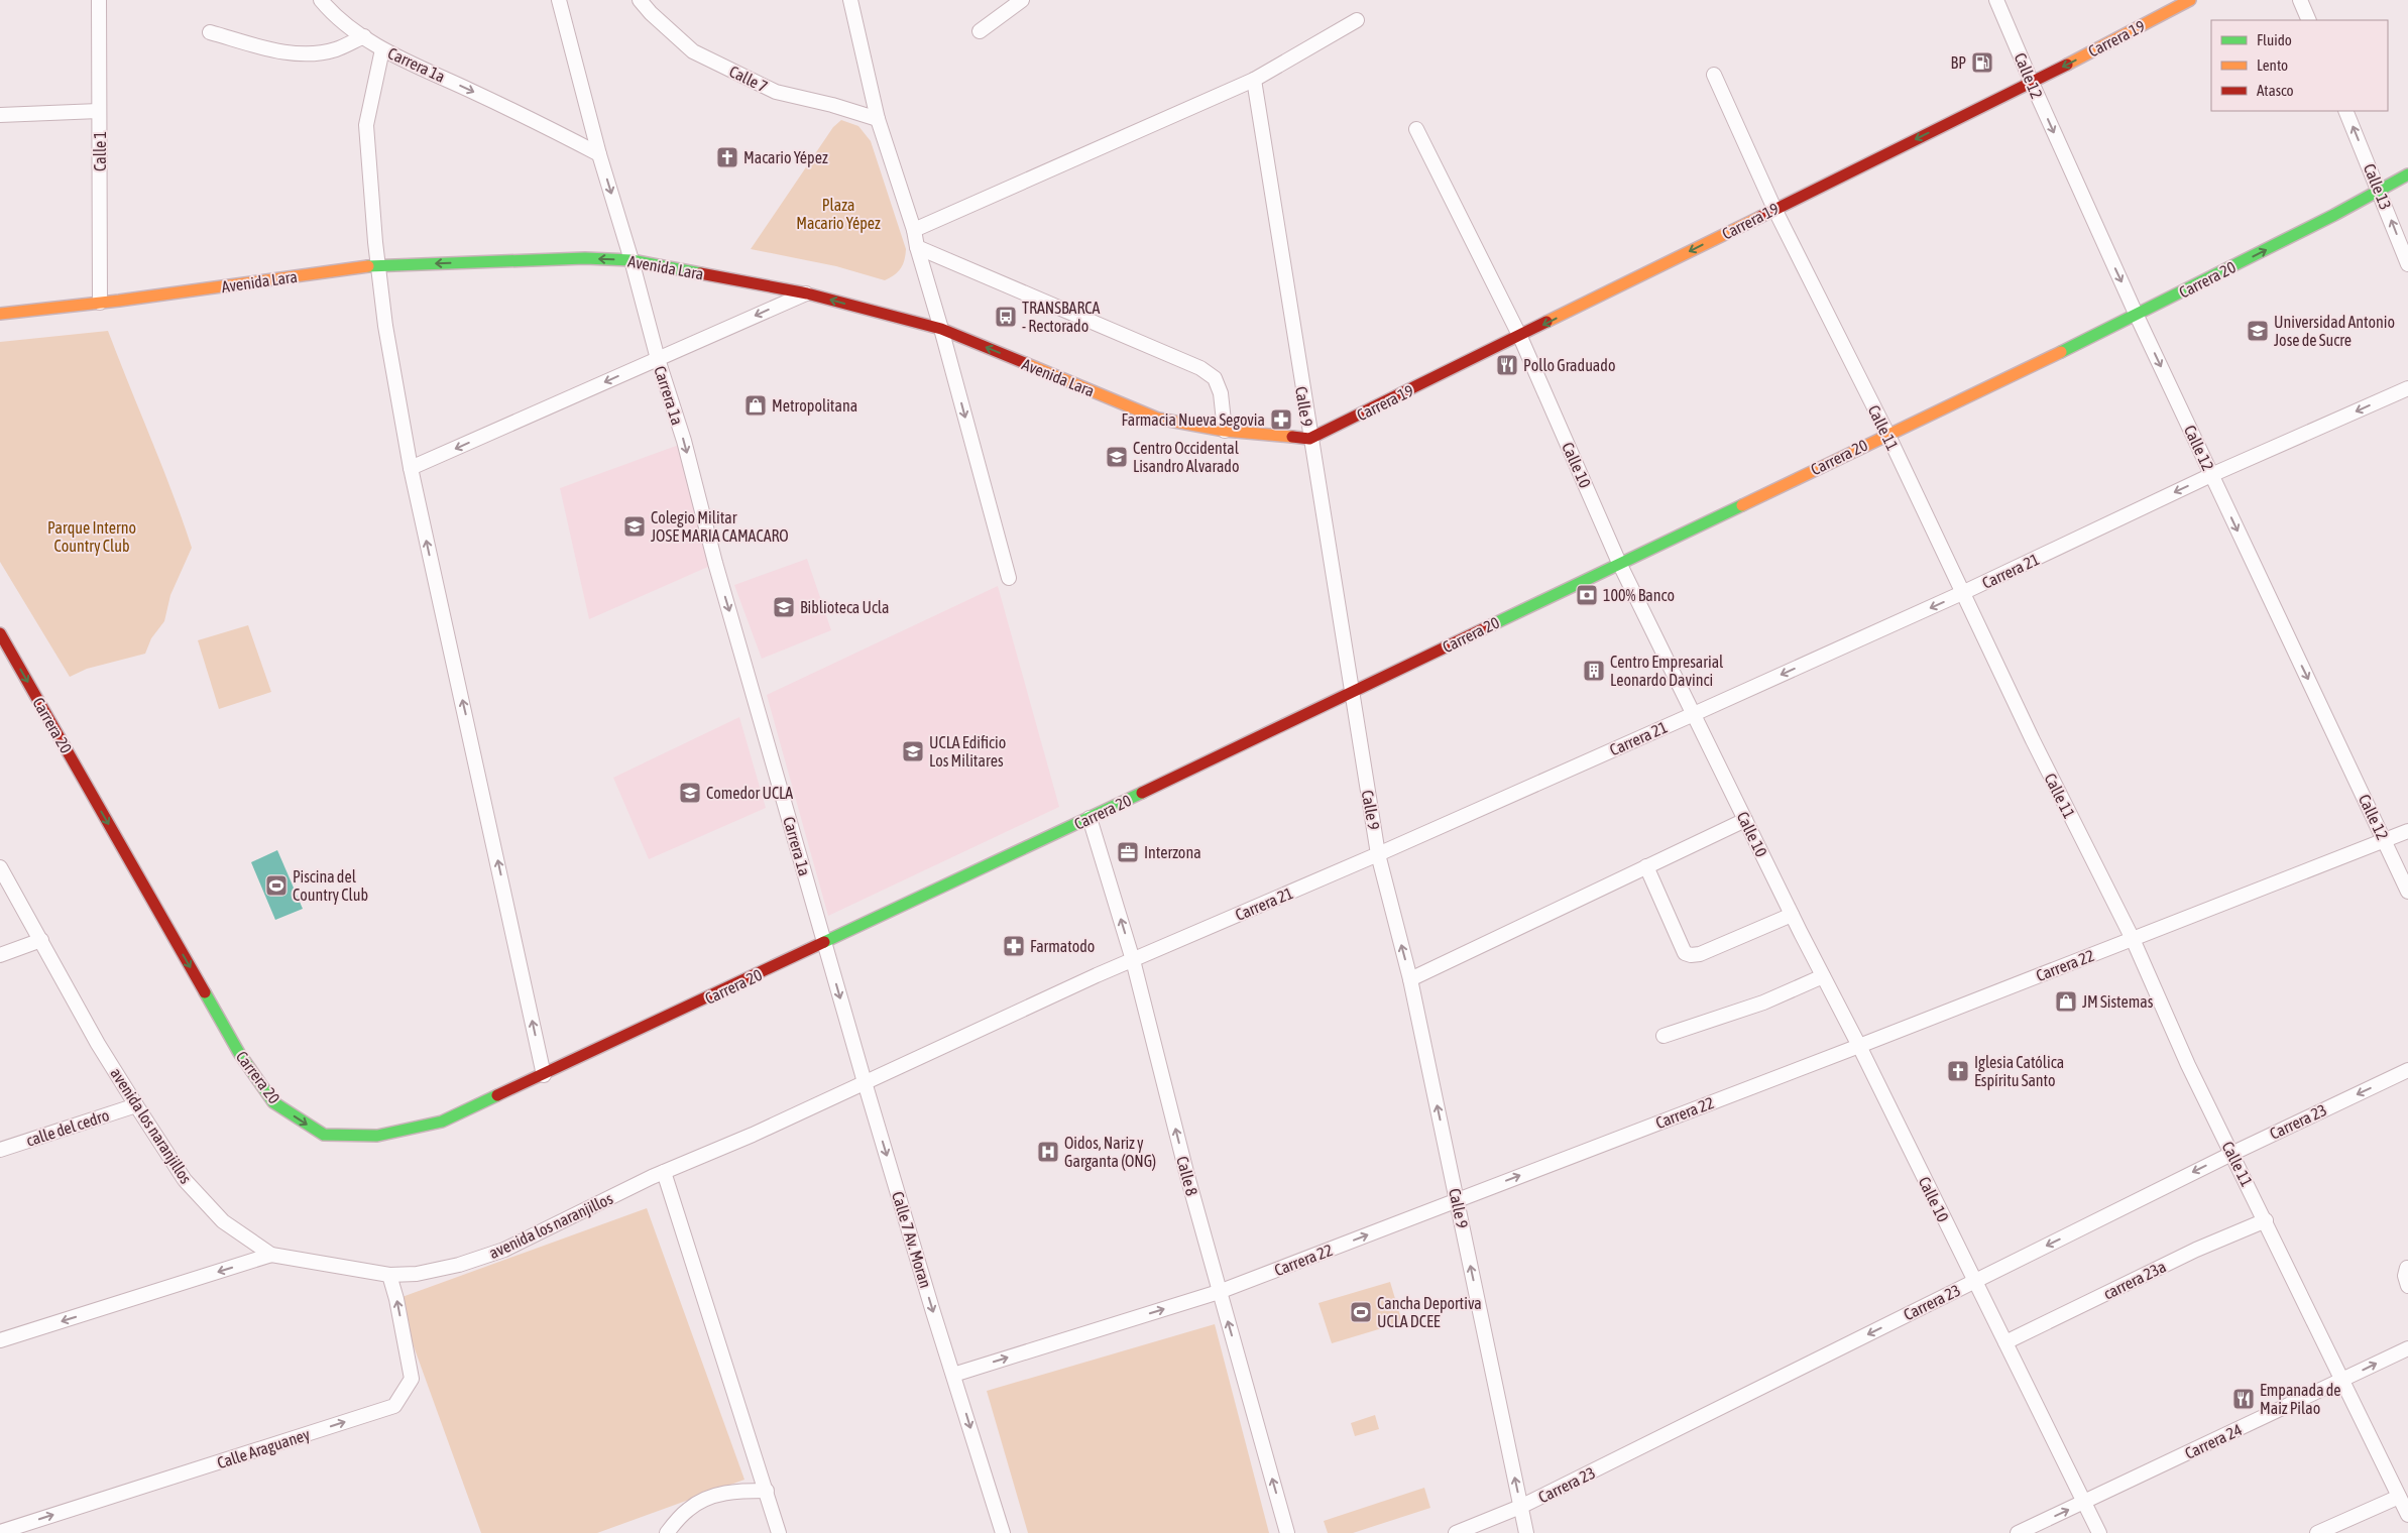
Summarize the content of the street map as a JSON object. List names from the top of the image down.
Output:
{
  "streets": {
    "street": [
      "Carrera 19",
      "Carrera 1a",
      "Calle 12",
      "Calle 7",
      "Calle 1",
      "Calle 13",
      "Avenida Lara",
      "Carrera 20",
      "Calle 9",
      "Calle 11",
      "Calle 10",
      "Carrera 21",
      "Carrera 22",
      "Carrera 23",
      "avenida los naranjillos",
      "calle del cedro",
      "Calle 8",
      "Calle 7 Av. Moran",
      "carrera 23a",
      "Carrera 24",
      "Calle Araguaney"
    ]
  },
  "crossings": [
    ["Carrera 19", "Calle 12"],
    ["Carrera 19", "Avenida Lara"],
    ["Carrera 19", "Calle 9"],
    ["Carrera 19", "Calle 11"],
    ["Carrera 19", "Calle 10"],
    ["Carrera 1a", "Avenida Lara"],
    ["Carrera 1a", "Carrera 20"],
    ["Carrera 1a", "Calle 7 Av. Moran"],
    ["Calle 12", "Carrera 20"],
    ["Calle 12", "Carrera 21"],
    ["Calle 12", "Carrera 22"],
    ["Calle 1", "Avenida Lara"],
    ["Calle 13", "Carrera 20"],
    ["Avenida Lara", "Calle 9"],
    ["Carrera 20", "Calle 9"],
    ["Carrera 20", "Calle 11"],
    ["Carrera 20", "Calle 10"],
    ["Carrera 20", "Calle 8"],
    ["Carrera 20", "Calle 7 Av. Moran"],
    ["Calle 9", "Carrera 21"],
    ["Calle 9", "Carrera 22"],
    ["Calle 9", "Carrera 23"],
    ["Calle 11", "Carrera 21"],
    ["Calle 11", "Carrera 22"],
    ["Calle 11", "Carrera 23"],
    ["Calle 11", "carrera 23a"],
    ["Calle 11", "Carrera 24"],
    ["Calle 10", "Carrera 21"],
    ["Calle 10", "Carrera 22"],
    ["Calle 10", "Carrera 23"],
    ["Calle 10", "carrera 23a"],
    ["Calle 10", "Carrera 24"],
    ["Carrera 21", "avenida los naranjillos"],
    ["Carrera 21", "Calle 8"],
    ["Carrera 21", "Calle 7 Av. Moran"],
    ["Carrera 22", "Calle 8"],
    ["Carrera 22", "Calle 7 Av. Moran"],
    ["avenida los naranjillos", "calle del cedro"],
    ["avenida los naranjillos", "Calle 7 Av. Moran"],
    ["avenida los naranjillos", "Calle Araguaney"]
  ],
  "one_way": [
    "Carrera 19",
    "Carrera 1a",
    "Calle 12",
    "Calle 13",
    "Avenida Lara",
    "Calle 9",
    "Carrera 21",
    "Carrera 22",
    "Carrera 23",
    "Calle 8",
    "Calle 7 Av. Moran",
    "Calle Araguaney"
  ],
  "parks": ["Plaza Macario Yépez", "Parque Interno Country Club"],
  "places": {
    "fuel station": ["BP"],
    "church": ["Macario Yépez", "Iglesia Católica Espíritu Santo"],
    "bus stop": ["TRANSBARCA - Rectorado"],
    "school or university": [
      "Universidad Antonio Jose de Sucre",
      "Centro Occidental Lisandro Alvarado",
      "Colegio Militar JOSE MARIA CAMACARO",
      "Biblioteca Ucla",
      "UCLA Edificio Los Militares",
      "Comedor UCLA"
    ],
    "restaurant": ["Pollo Graduado", "Empanada de Maiz Pilao"],
    "shop": ["Metropolitana", "JM Sistemas"],
    "pharmacy": ["Farmacia Nueva Segovia", "Farmatodo"],
    "bank": ["100% Banco"],
    "building": ["Centro Empresarial Leonardo Davinci"],
    "office": ["Interzona"],
    "sports": ["Piscina del Country Club", "Cancha Deportiva UCLA DCEE"],
    "hospital": ["Oidos, Nariz y Garganta (ONG)"]
  },
  "legend": ["Fluido", "Lento", "Atasco"]
}
